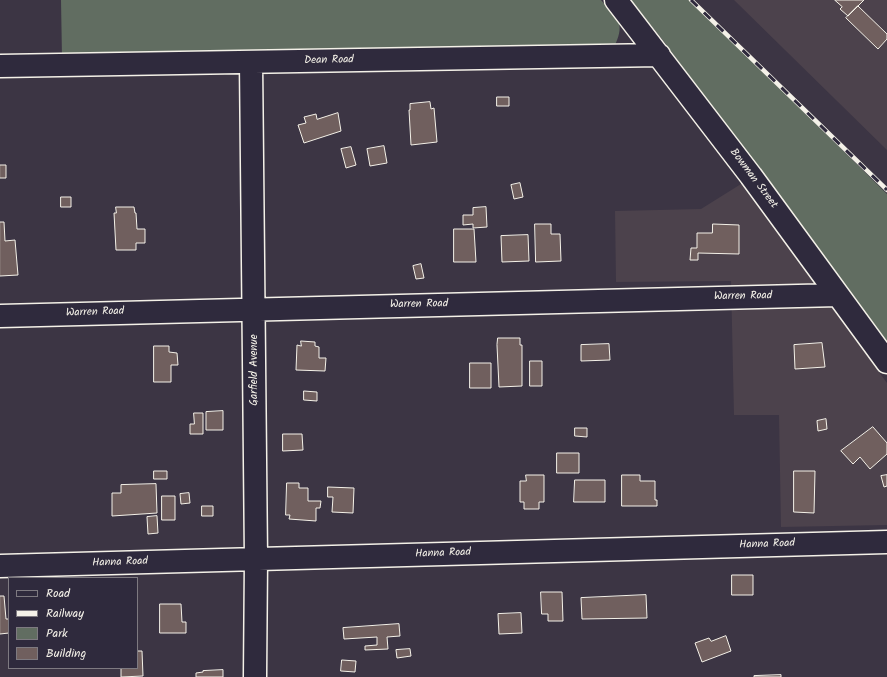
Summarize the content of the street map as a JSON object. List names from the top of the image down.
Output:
{
  "streets": {
    "street": [
      "Dean Road",
      "Bowman Street",
      "Warren Road",
      "Garfield Avenue",
      "Hanna Road"
    ]
  },
  "crossings": [
    ["Dean Road", "Bowman Street"],
    ["Dean Road", "Garfield Avenue"],
    ["Bowman Street", "Warren Road"],
    ["Warren Road", "Garfield Avenue"],
    ["Garfield Avenue", "Hanna Road"]
  ],
  "legend": [
    "Road",
    "Railway",
    "Park",
    "Building"
  ]
}
